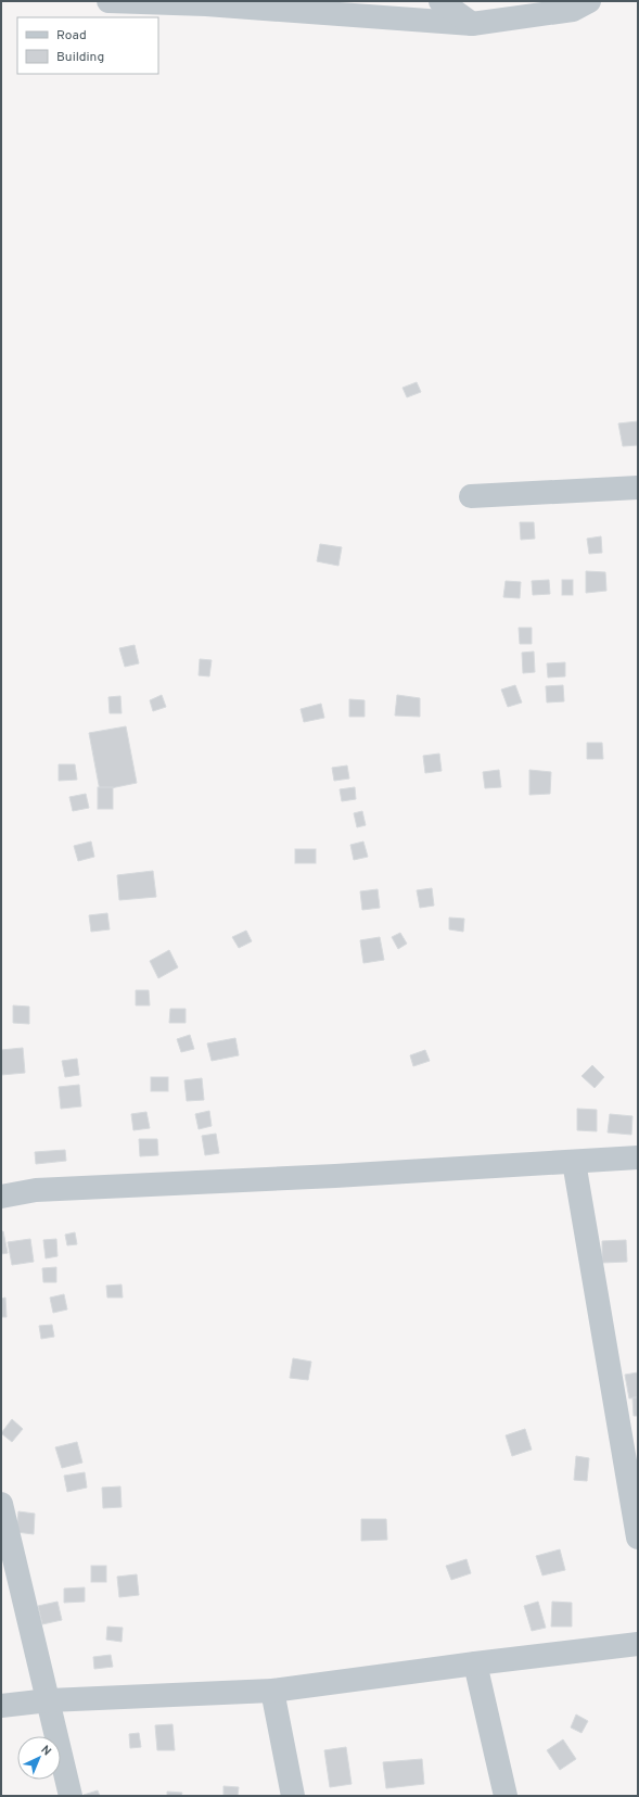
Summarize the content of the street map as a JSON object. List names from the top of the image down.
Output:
{
  "legend": ["Road", "Building"],
  "north": "top right"
}
